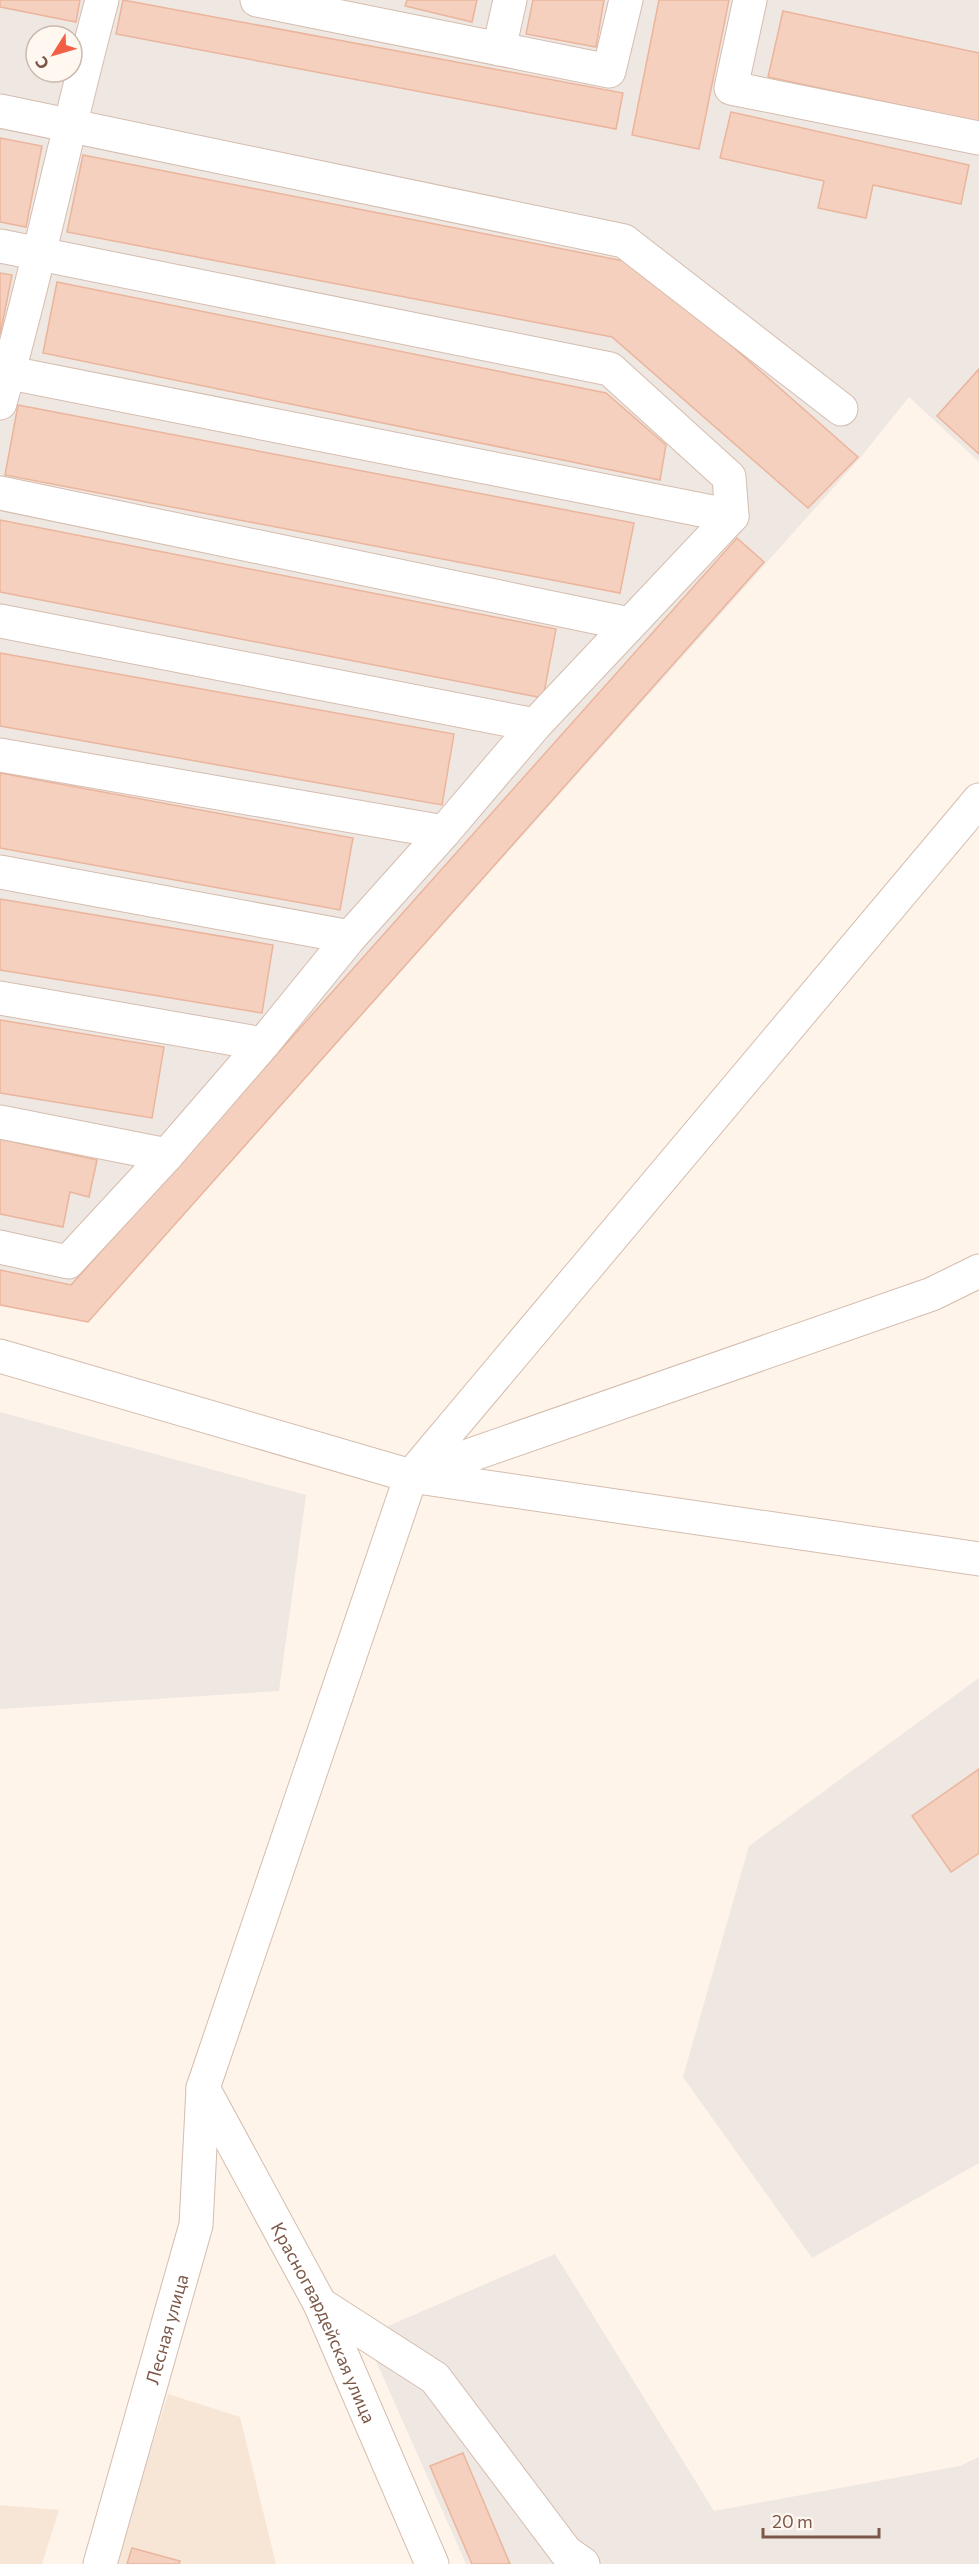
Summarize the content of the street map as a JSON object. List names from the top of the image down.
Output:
{
  "streets": {
    "street": ["Красногвардейская улица", "Лесная улица"]
  },
  "crossings": [
    ["Красногвардейская улица", "Лесная улица"]
  ],
  "scale_bar": "20 m",
  "north": "bottom left"
}
